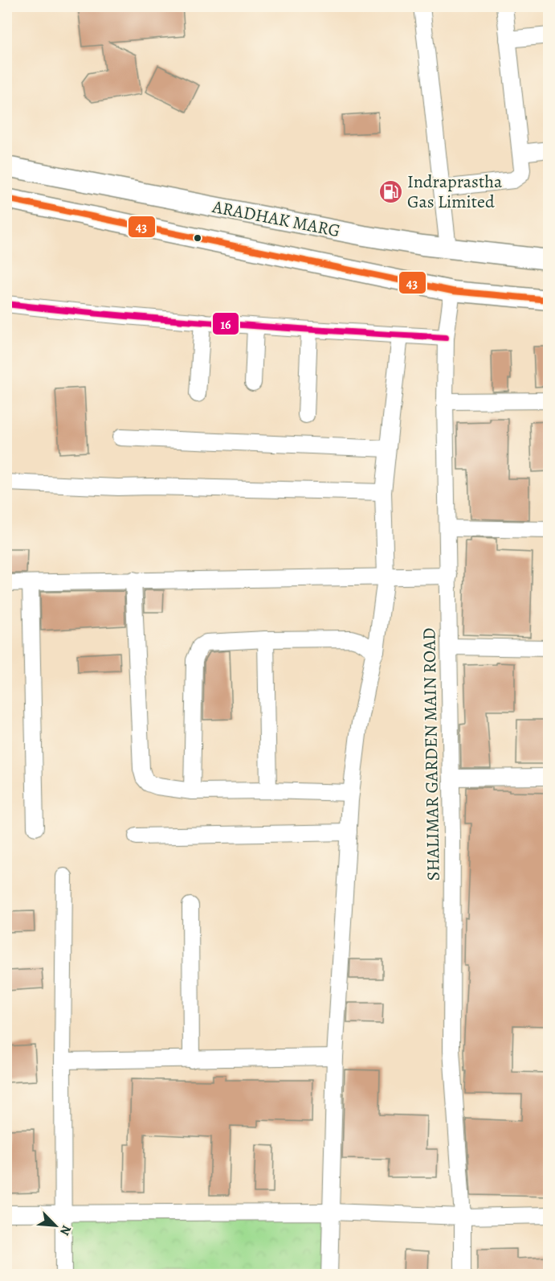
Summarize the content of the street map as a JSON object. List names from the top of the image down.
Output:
{
  "streets": {
    "main road": ["ARADHAK MARG"],
    "street": ["SHALIMAR GARDEN MAIN ROAD"]
  },
  "crossings": [
    ["ARADHAK MARG", "SHALIMAR GARDEN MAIN ROAD"]
  ],
  "places": {
    "fuel station": ["Indraprastha Gas Limited"]
  },
  "lines": ["transit line 43", "transit line 16"],
  "north": "bottom right"
}
